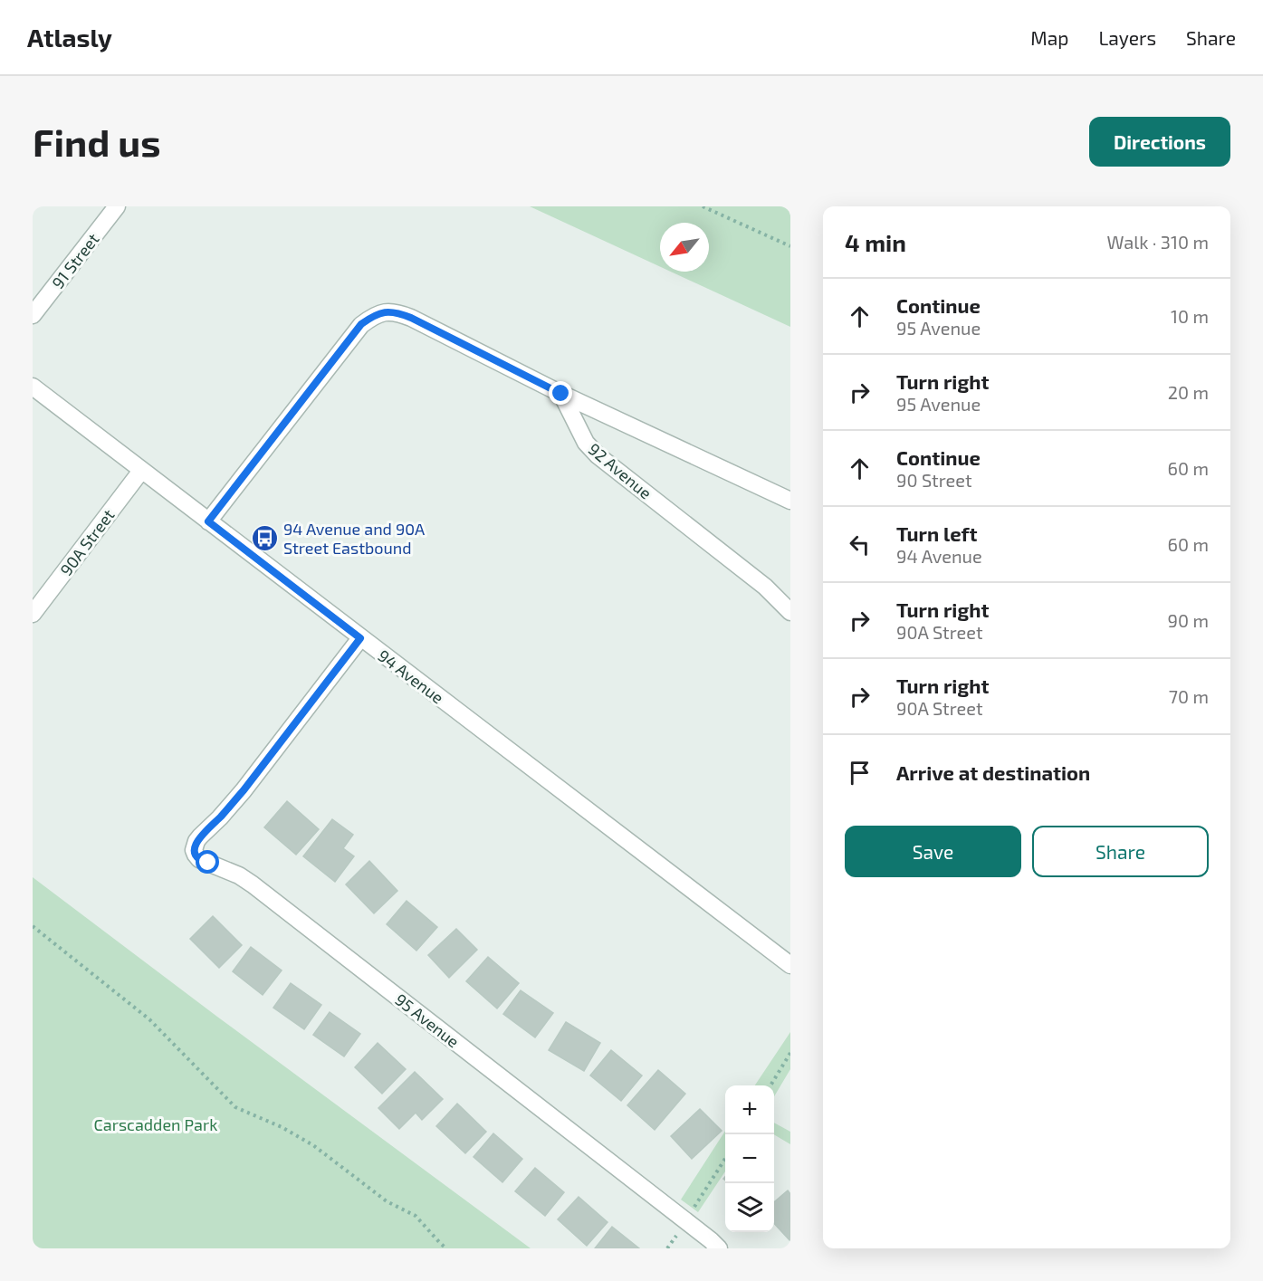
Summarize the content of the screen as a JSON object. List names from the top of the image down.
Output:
{
  "streets": {
    "street": [
      "91 Street",
      "92 Avenue",
      "90A Street",
      "94 Avenue",
      "95 Avenue"
    ]
  },
  "crossings": [
    ["90A Street", "94 Avenue"],
    ["94 Avenue", "95 Avenue"]
  ],
  "parks": ["Carscadden Park"],
  "places": {
    "bus stop": ["94 Avenue and 90A Street Eastbound"]
  },
  "north": "bottom left",
  "page": {
    "header": "Atlasly",
    "nav": ["Map", "Layers", "Share"],
    "buttons": [
      "Directions",
      ["Save", "Share"]
    ],
    "title": "Find us",
    "heading": ["4 min", "Walk · 310 m"],
    "list": [
      ["Continue", "95 Avenue", "10 m"],
      ["Turn right", "95 Avenue", "20 m"],
      ["Continue", "90 Street", "60 m"],
      ["Turn left", "94 Avenue", "60 m"],
      ["Turn right", "90A Street", "90 m"],
      ["Turn right", "90A Street", "70 m"],
      "Arrive at destination"
    ],
    "map_buttons": ["+", "−"]
  }
}
